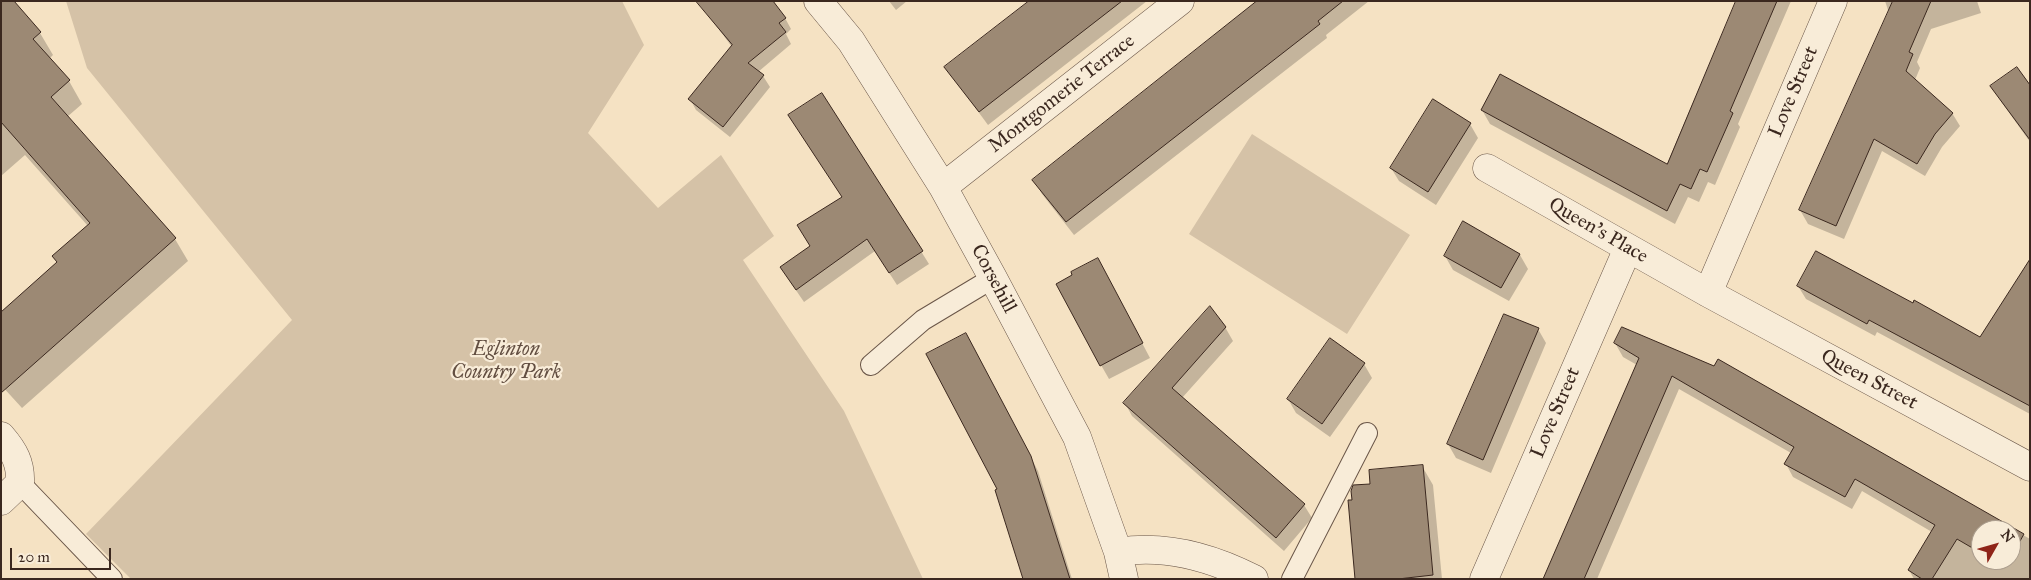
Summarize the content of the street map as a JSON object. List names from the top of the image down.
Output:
{
  "streets": {
    "street": [
      "Love Street",
      "Montgomerie Terrace",
      "Queen's Place",
      "Corsehill",
      "Queen Street"
    ]
  },
  "crossings": [
    ["Love Street", "Queen's Place"],
    ["Love Street", "Queen Street"],
    ["Montgomerie Terrace", "Corsehill"],
    ["Queen's Place", "Queen Street"]
  ],
  "parks": ["Eglinton Country Park"],
  "scale_bar": "20 m",
  "north": "top right"
}
